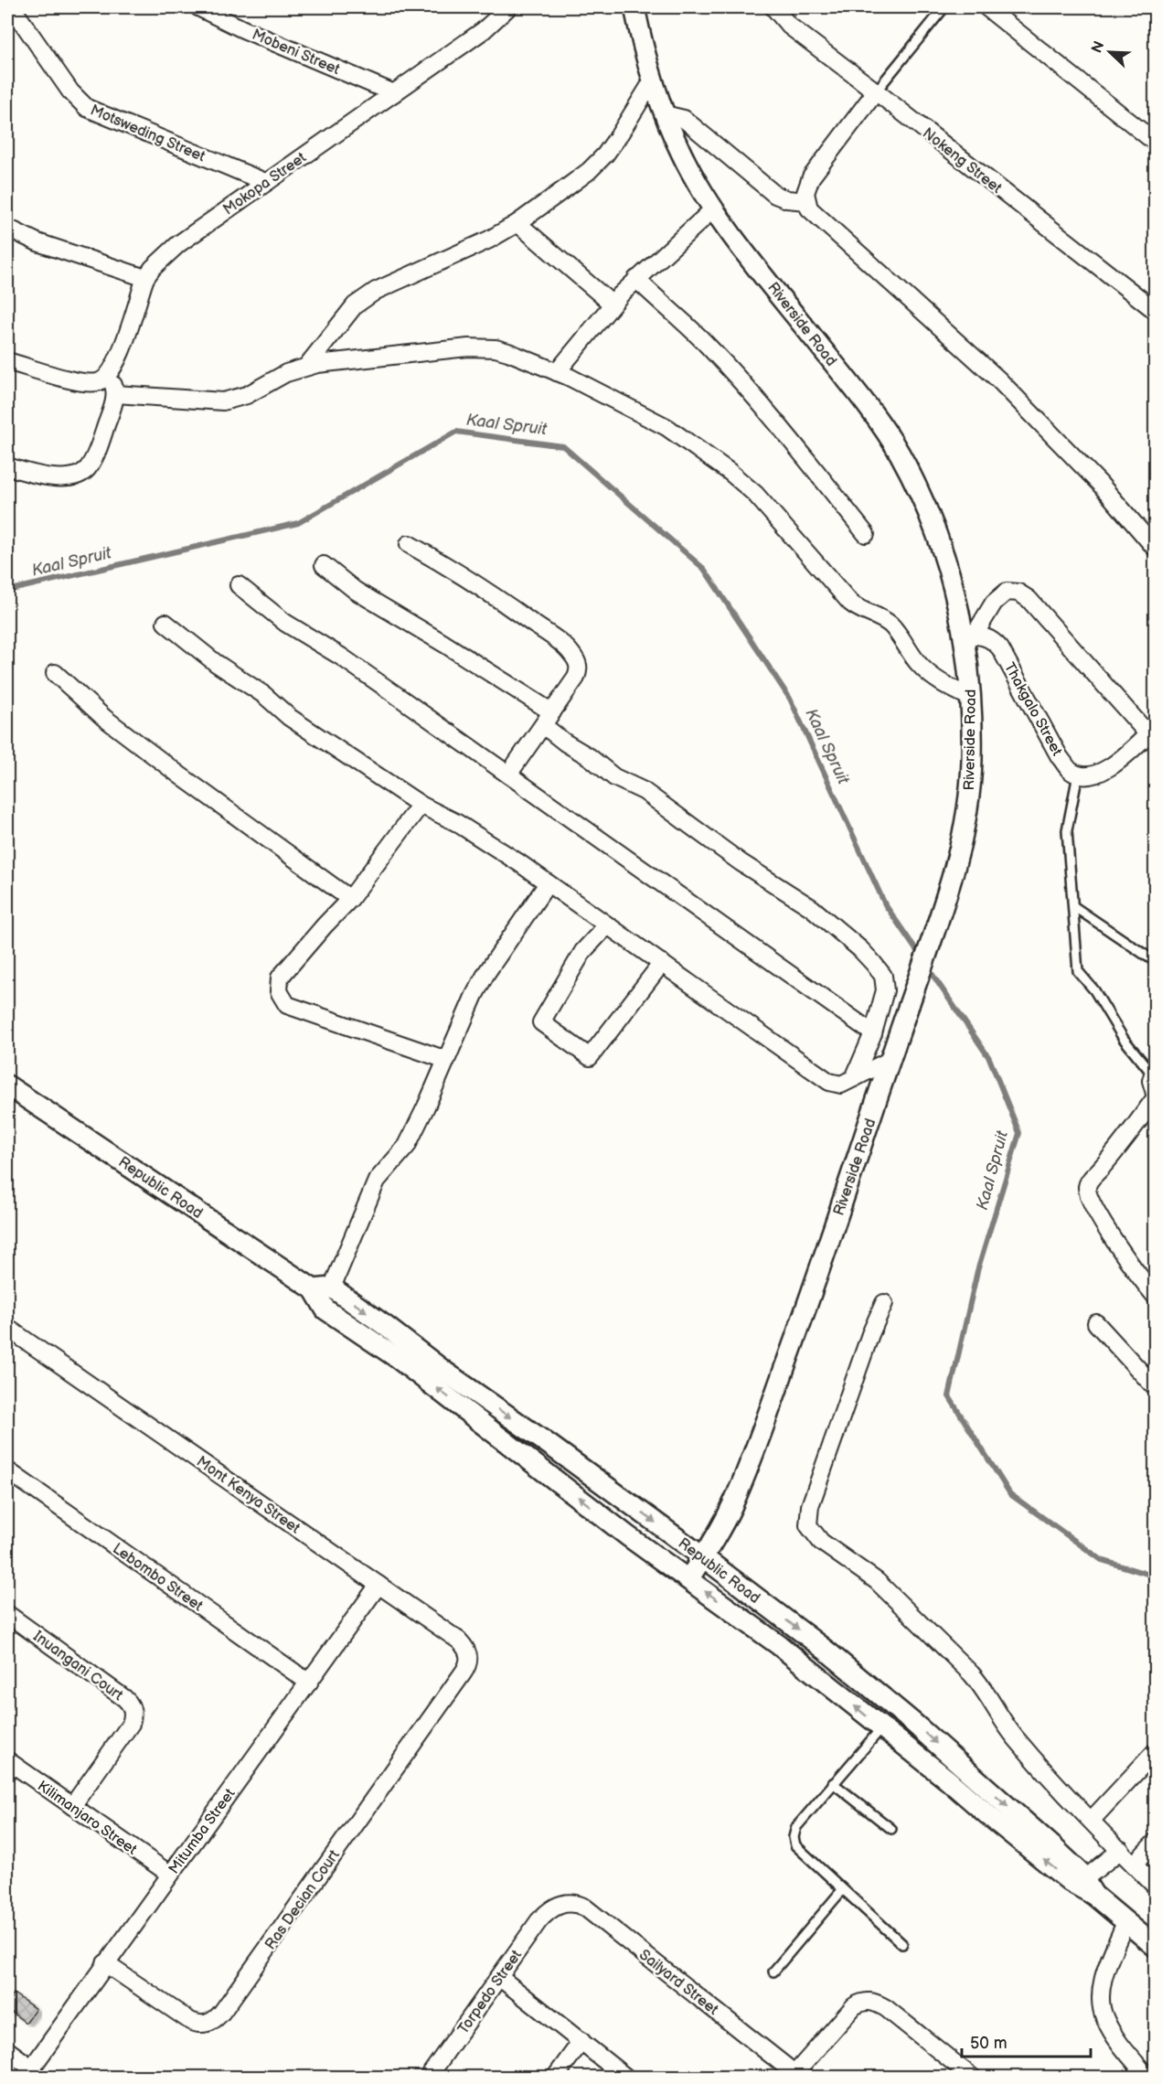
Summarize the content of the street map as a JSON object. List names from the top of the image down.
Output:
{
  "streets": {
    "street": [
      "Mobeni Street",
      "Motsweding Street",
      "Nokeng Street",
      "Mokopa Street",
      "Riverside Road",
      "Thakgalo Street",
      "Republic Road",
      "Mont Kenya Street",
      "Lebombo Street",
      "Inuangani Court",
      "Kilimanjaro Street",
      "Mitumba Street",
      "Ras Decian Court",
      "Sailyard Street",
      "Torpedo Street"
    ]
  },
  "crossings": [
    ["Mobeni Street", "Mokopa Street"],
    ["Motsweding Street", "Mokopa Street"],
    ["Riverside Road", "Thakgalo Street"],
    ["Riverside Road", "Republic Road"],
    ["Mont Kenya Street", "Mitumba Street"],
    ["Mont Kenya Street", "Ras Decian Court"],
    ["Lebombo Street", "Mitumba Street"],
    ["Inuangani Court", "Kilimanjaro Street"],
    ["Kilimanjaro Street", "Mitumba Street"],
    ["Mitumba Street", "Ras Decian Court"],
    ["Sailyard Street", "Torpedo Street"]
  ],
  "water": ["Kaal Spruit"],
  "scale_bar": "50 m",
  "north": "top left"
}
